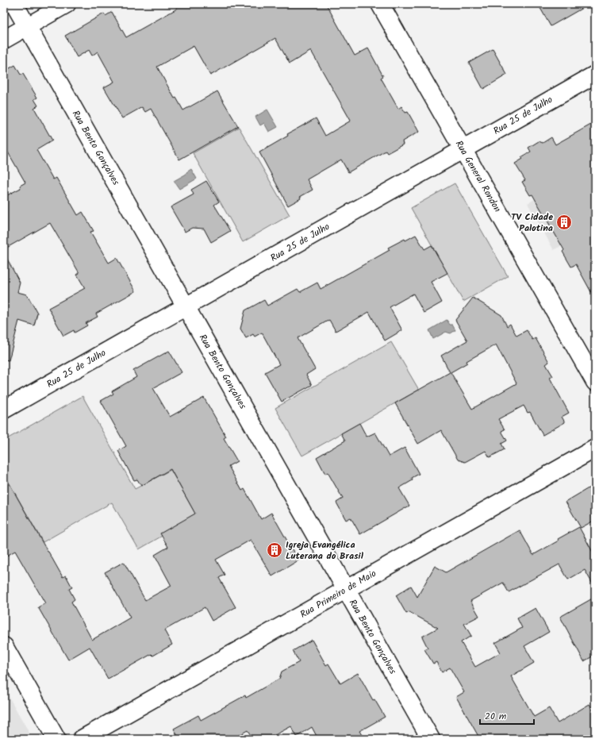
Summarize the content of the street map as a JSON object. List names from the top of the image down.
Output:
{
  "streets": {
    "street": [
      "Rua 25 de Julho",
      "Rua Bento Gonçalves",
      "Rua General Rondon",
      "Rua Primeiro de Maio"
    ]
  },
  "crossings": [
    ["Rua 25 de Julho", "Rua Bento Gonçalves"],
    ["Rua 25 de Julho", "Rua General Rondon"],
    ["Rua Bento Gonçalves", "Rua Primeiro de Maio"]
  ],
  "places": {
    "building": ["TV Cidade Palotina", "Igreja Evangélica Luterana do Brasil"]
  },
  "scale_bar": "20 m"
}
